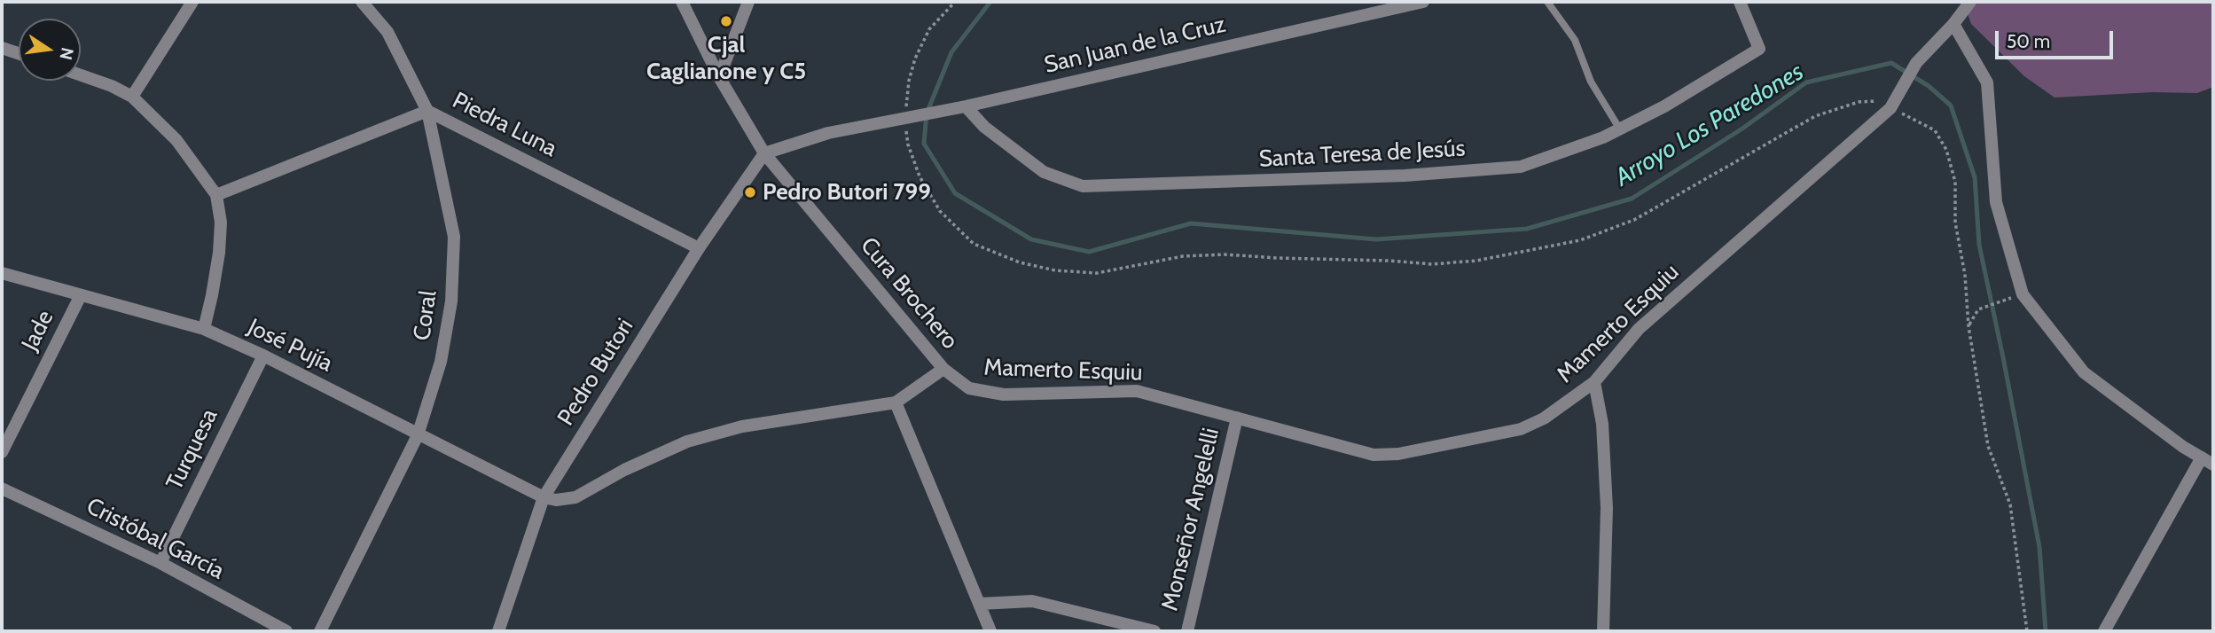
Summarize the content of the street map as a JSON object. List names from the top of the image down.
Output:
{
  "streets": {
    "street": [
      "San Juan de la Cruz",
      "Piedra Luna",
      "Santa Teresa de Jesús",
      "Cura Brochero",
      "Coral",
      "Mamerto Esquiu",
      "Jade",
      "José Pujía",
      "Pedro Butori",
      "Turquesa",
      "Monseñor Angelelli",
      "Cristóbal García"
    ]
  },
  "crossings": [
    ["San Juan de la Cruz", "Santa Teresa de Jesús"],
    ["San Juan de la Cruz", "Cura Brochero"],
    ["San Juan de la Cruz", "Pedro Butori"],
    ["Piedra Luna", "Coral"],
    ["Piedra Luna", "Pedro Butori"],
    ["Cura Brochero", "Mamerto Esquiu"],
    ["Cura Brochero", "Pedro Butori"],
    ["Coral", "José Pujía"],
    ["Mamerto Esquiu", "Monseñor Angelelli"],
    ["Jade", "José Pujía"],
    ["José Pujía", "Pedro Butori"],
    ["José Pujía", "Turquesa"],
    ["Turquesa", "Cristóbal García"]
  ],
  "water": ["Arroyo Los Paredones"],
  "places": ["Cjal Caglianone y C5", "Pedro Butori 799"],
  "scale_bar": "50 m",
  "north": "right"
}
